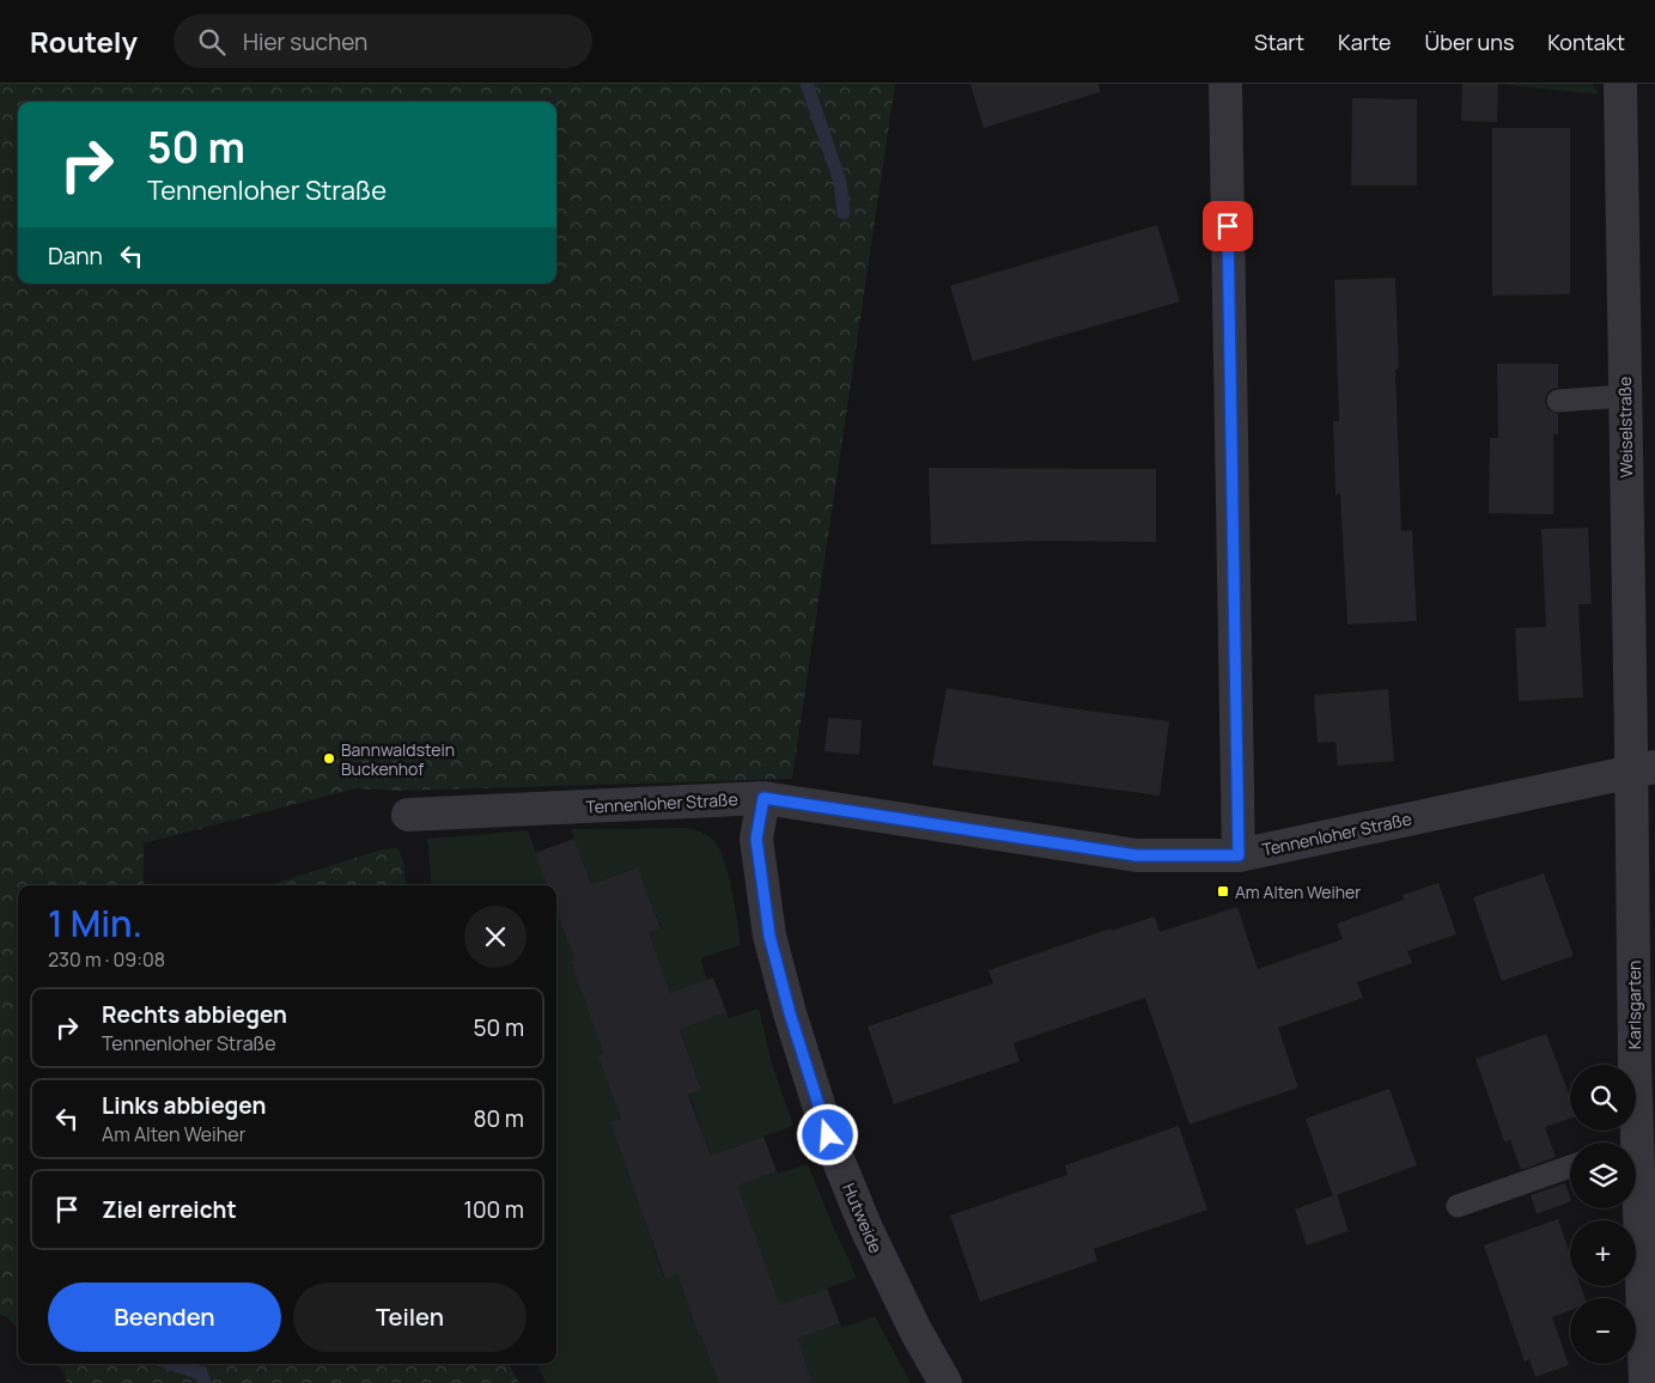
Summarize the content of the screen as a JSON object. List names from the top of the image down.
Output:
{
  "streets": {
    "street": [
      "Weiselstraße",
      "Tennenloher Straße",
      "Karlsgarten",
      "Hutweide"
    ]
  },
  "crossings": [
    ["Weiselstraße", "Tennenloher Straße"],
    ["Weiselstraße", "Karlsgarten"],
    ["Tennenloher Straße", "Karlsgarten"],
    ["Tennenloher Straße", "Hutweide"]
  ],
  "places": {
    "other": ["Bannwaldstein Buckenhof"],
    "transit": ["Am Alten Weiher"]
  },
  "page": {
    "header": "Routely",
    "search": "Hier suchen",
    "nav": [
      "Start",
      "Karte",
      "Über uns",
      "Kontakt"
    ],
    "turn": ["50 m", "Tennenloher Straße"],
    "then": "Dann",
    "heading": ["1 Min.", "230 m · 09:08"],
    "list": [
      {
        "name": "Rechts abbiegen",
        "note": "Tennenloher Straße",
        "value": "50 m"
      },
      {
        "name": "Links abbiegen",
        "note": "Am Alten Weiher",
        "value": "80 m"
      },
      {
        "name": "Ziel erreicht",
        "value": "100 m"
      }
    ],
    "map_buttons": ["+", "−"],
    "buttons": ["Beenden", "Teilen"]
  }
}
